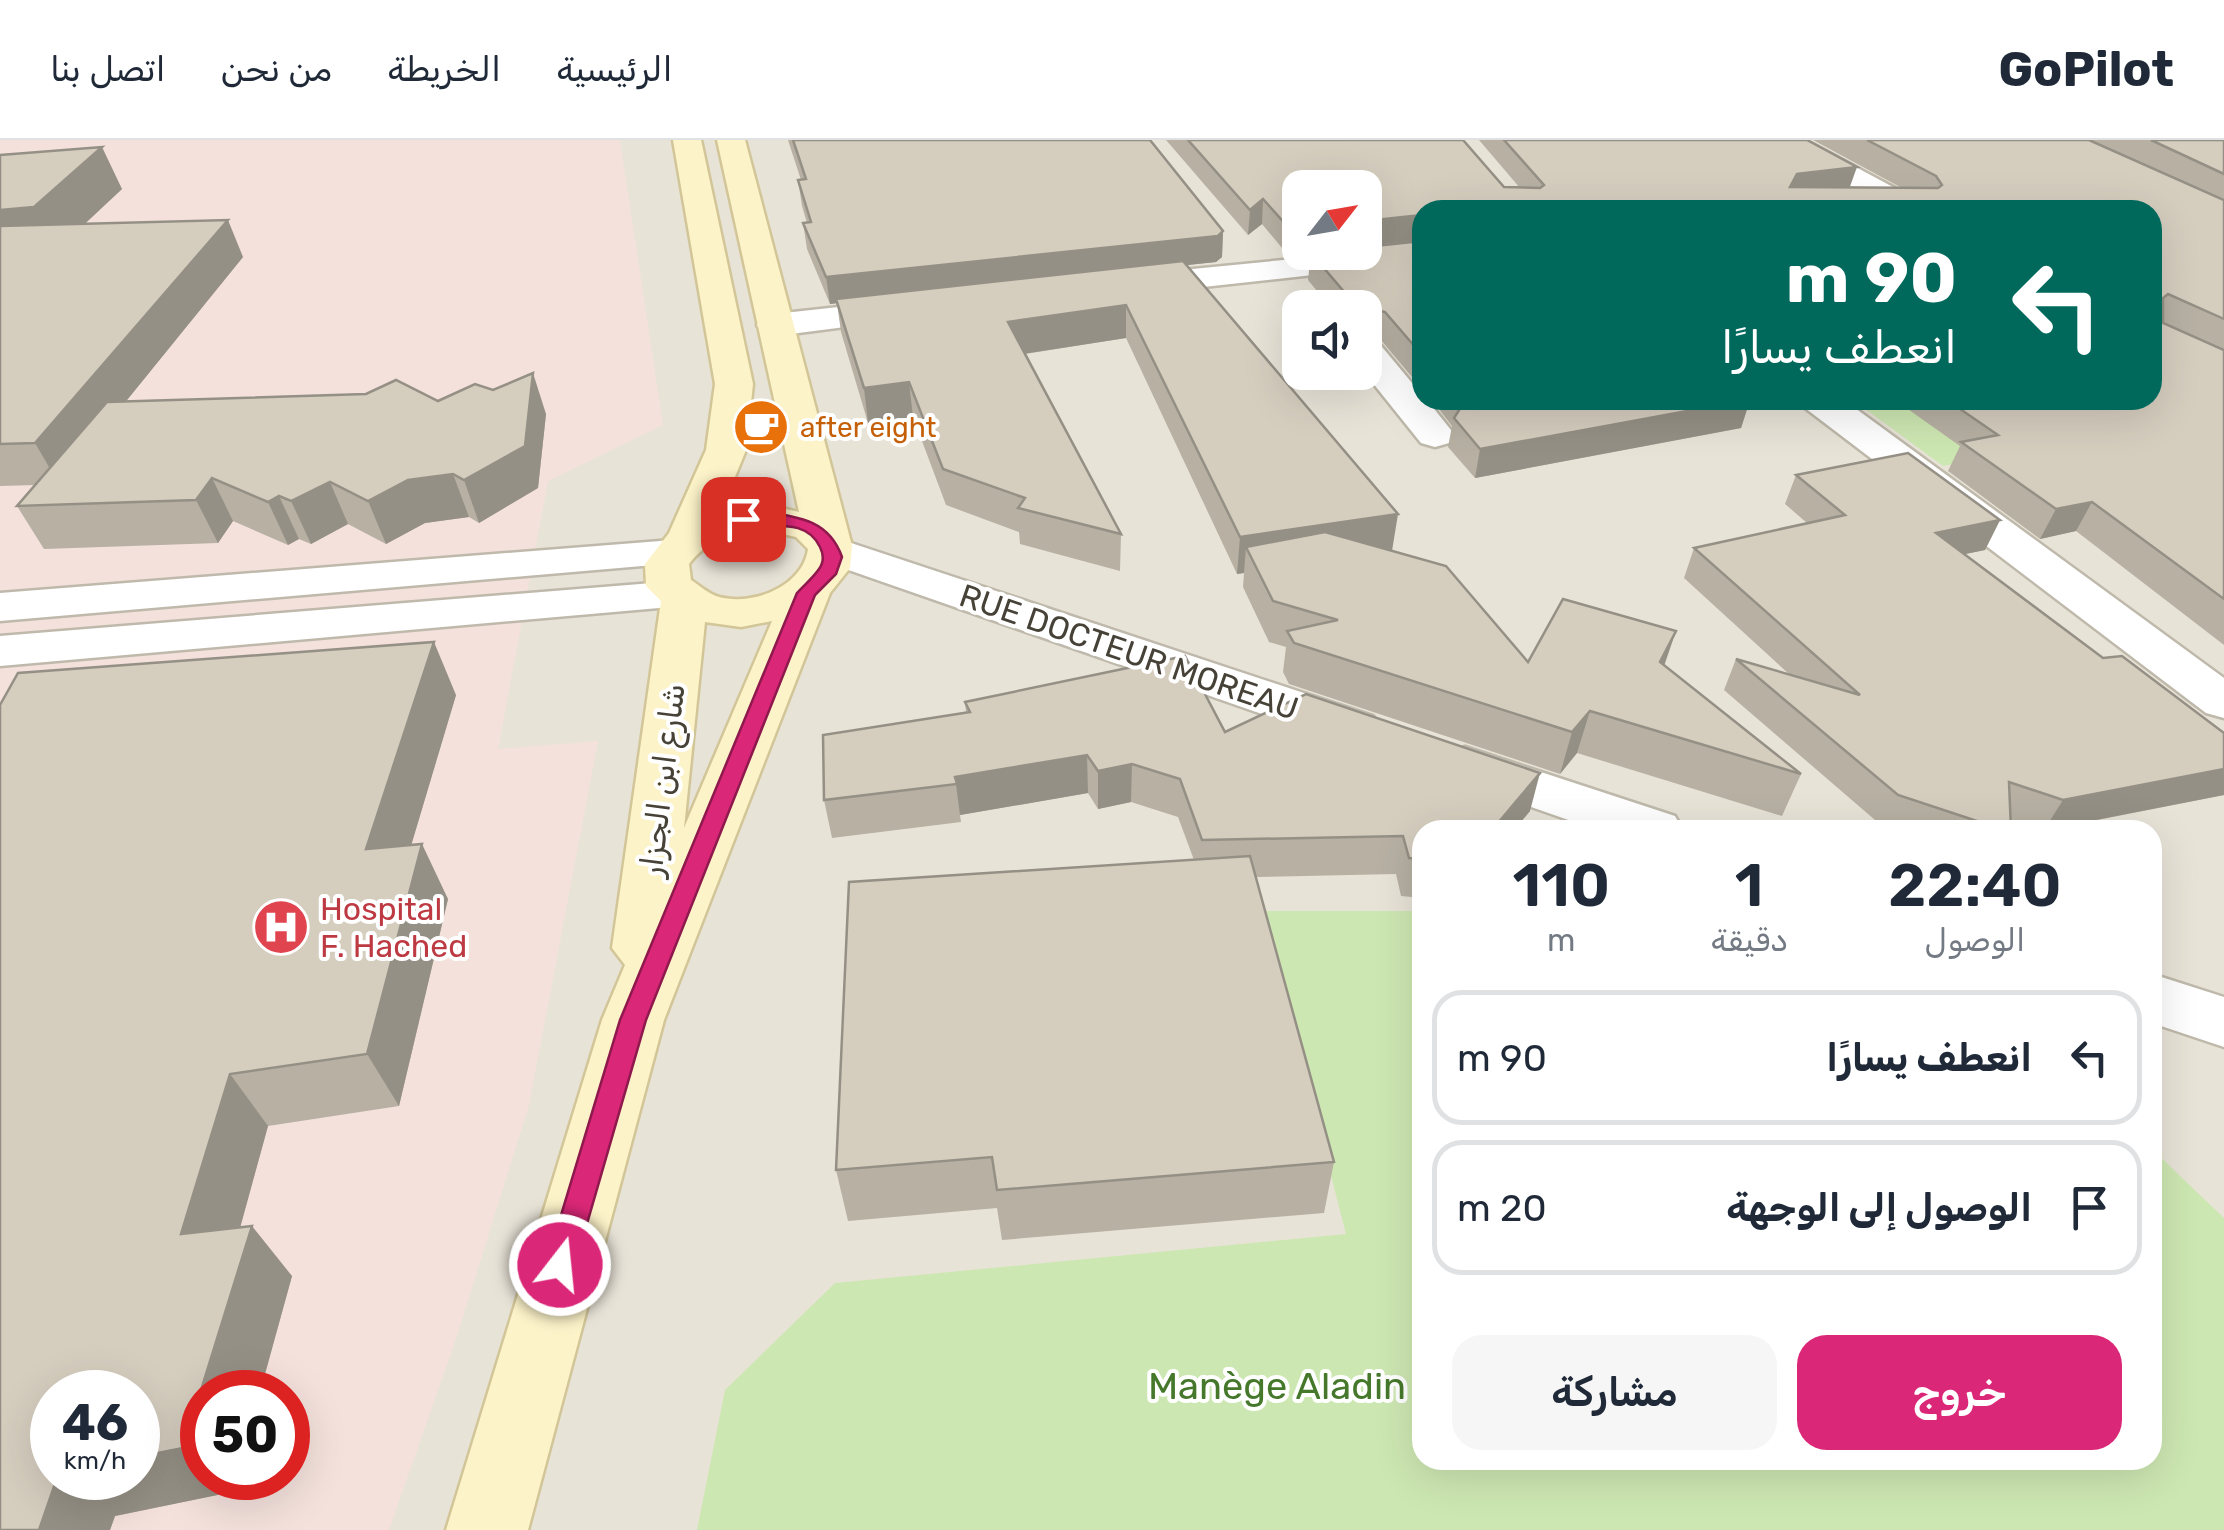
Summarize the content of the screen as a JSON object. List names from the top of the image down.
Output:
{
  "streets": {
    "main road": ["شارع ابن الجزار"],
    "street": ["RUE DOCTEUR MOREAU"]
  },
  "crossings": [
    ["RUE DOCTEUR MOREAU", "شارع ابن الجزار"]
  ],
  "parks": ["Manège Aladin"],
  "places": {
    "cafe": ["after eight"],
    "hospital": ["Hospital F. Hached"]
  },
  "north": "top right",
  "page": {
    "header": "GoPilot",
    "nav": [
      "الرئيسية",
      "الخريطة",
      "من نحن",
      "اتصل بنا"
    ],
    "turn": ["90 m", "انعطف يسارًا"],
    "eta": [
      "22:40",
      "الوصول",
      "1",
      "دقيقة",
      "110",
      "m"
    ],
    "list": [
      {
        "name": "انعطف يسارًا",
        "value": "90 m"
      },
      {
        "name": "الوصول إلى الوجهة",
        "value": "20 m"
      }
    ],
    "buttons": ["خروج", "مشاركة"],
    "speed": "46 km/h",
    "limit": "50"
  }
}
